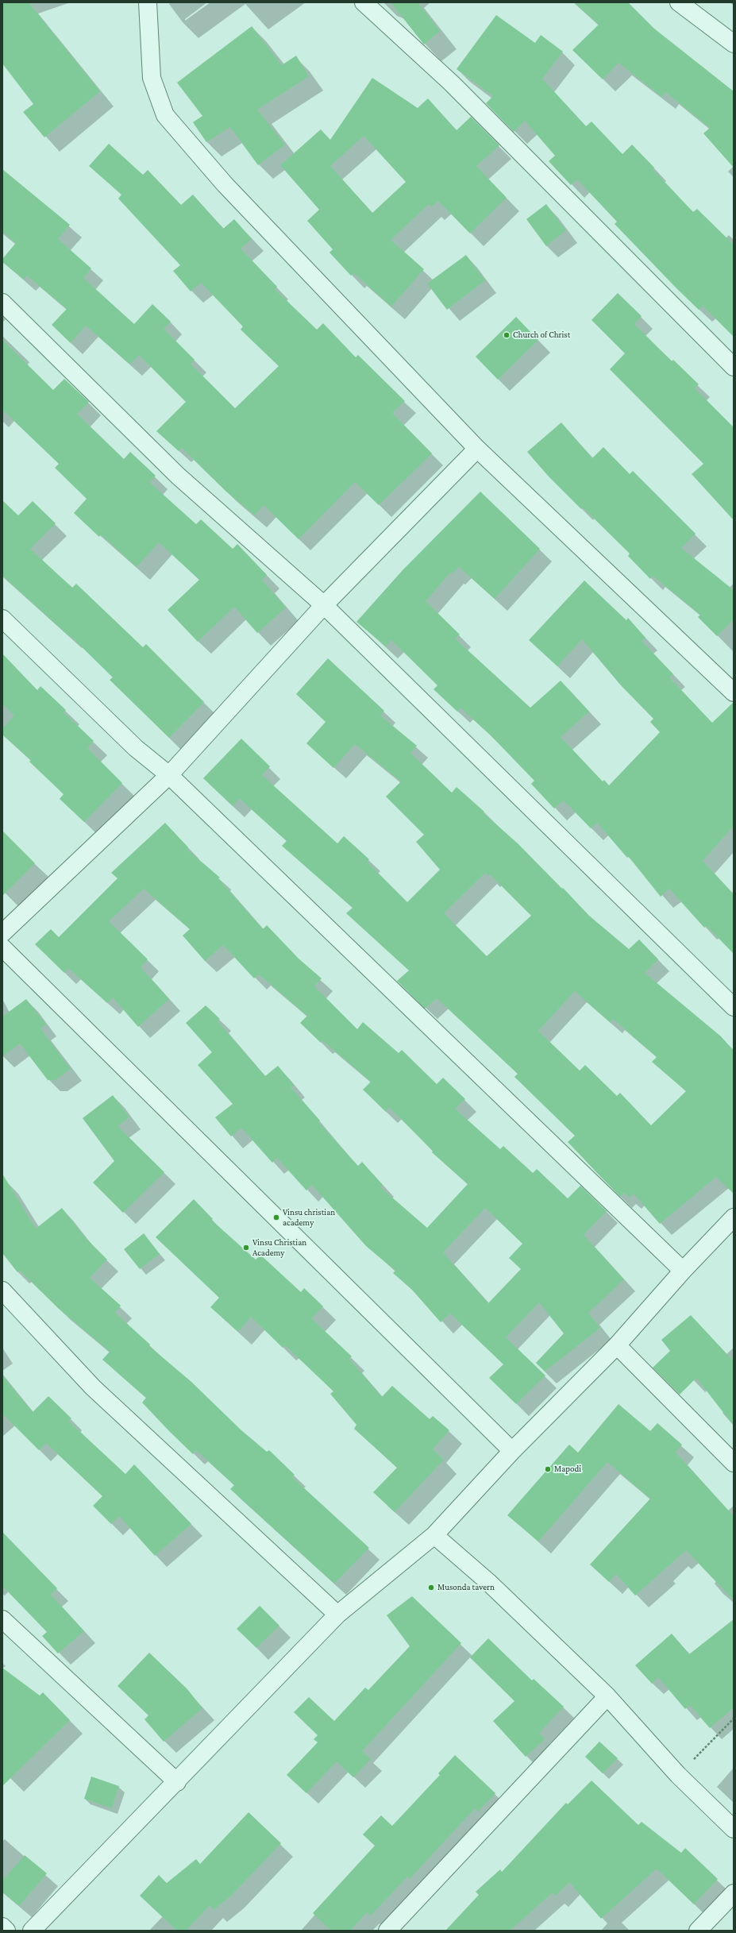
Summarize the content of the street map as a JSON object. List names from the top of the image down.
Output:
{
  "places": [
    "Church of Christ",
    "Vinsu christian academy",
    "Vinsu Christian Academy",
    "Mapodi",
    "Musonda tavern"
  ]
}
